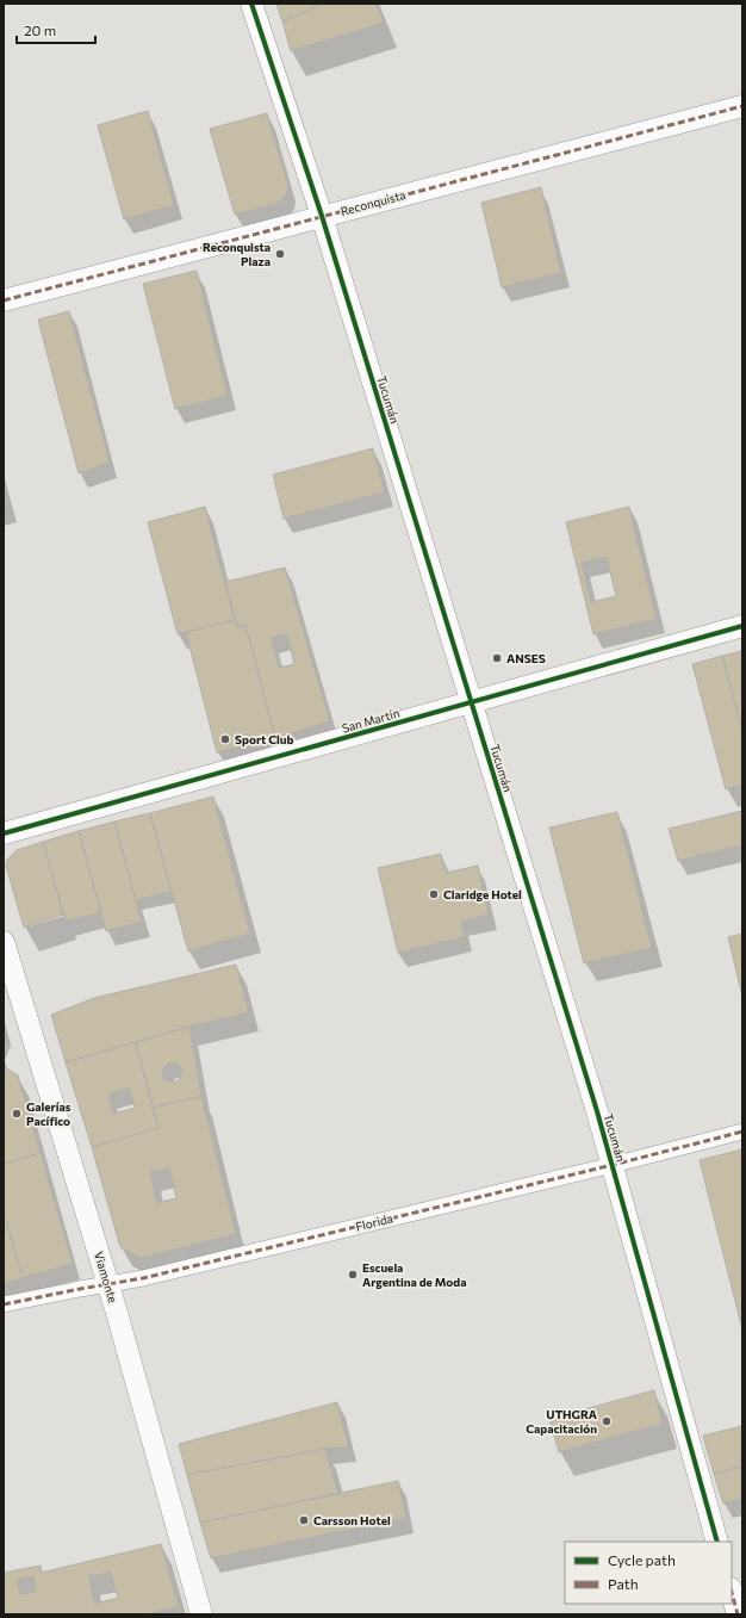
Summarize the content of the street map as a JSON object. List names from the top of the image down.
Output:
{
  "streets": {
    "street": [
      "Reconquista",
      "Tucumán",
      "San Martín",
      "Florida",
      "Viamonte"
    ]
  },
  "crossings": [
    ["Reconquista", "Tucumán"],
    ["Tucumán", "San Martín"],
    ["Tucumán", "Florida"],
    ["Florida", "Viamonte"]
  ],
  "places": [
    "Reconquista Plaza",
    "ANSES",
    "Sport Club",
    "Claridge Hotel",
    "Galerías Pacífico",
    "Escuela Argentina de Moda",
    "UTHGRA Capacitación",
    "Carsson Hotel"
  ],
  "legend": ["Cycle path", "Path"],
  "scale_bar": "20 m"
}
